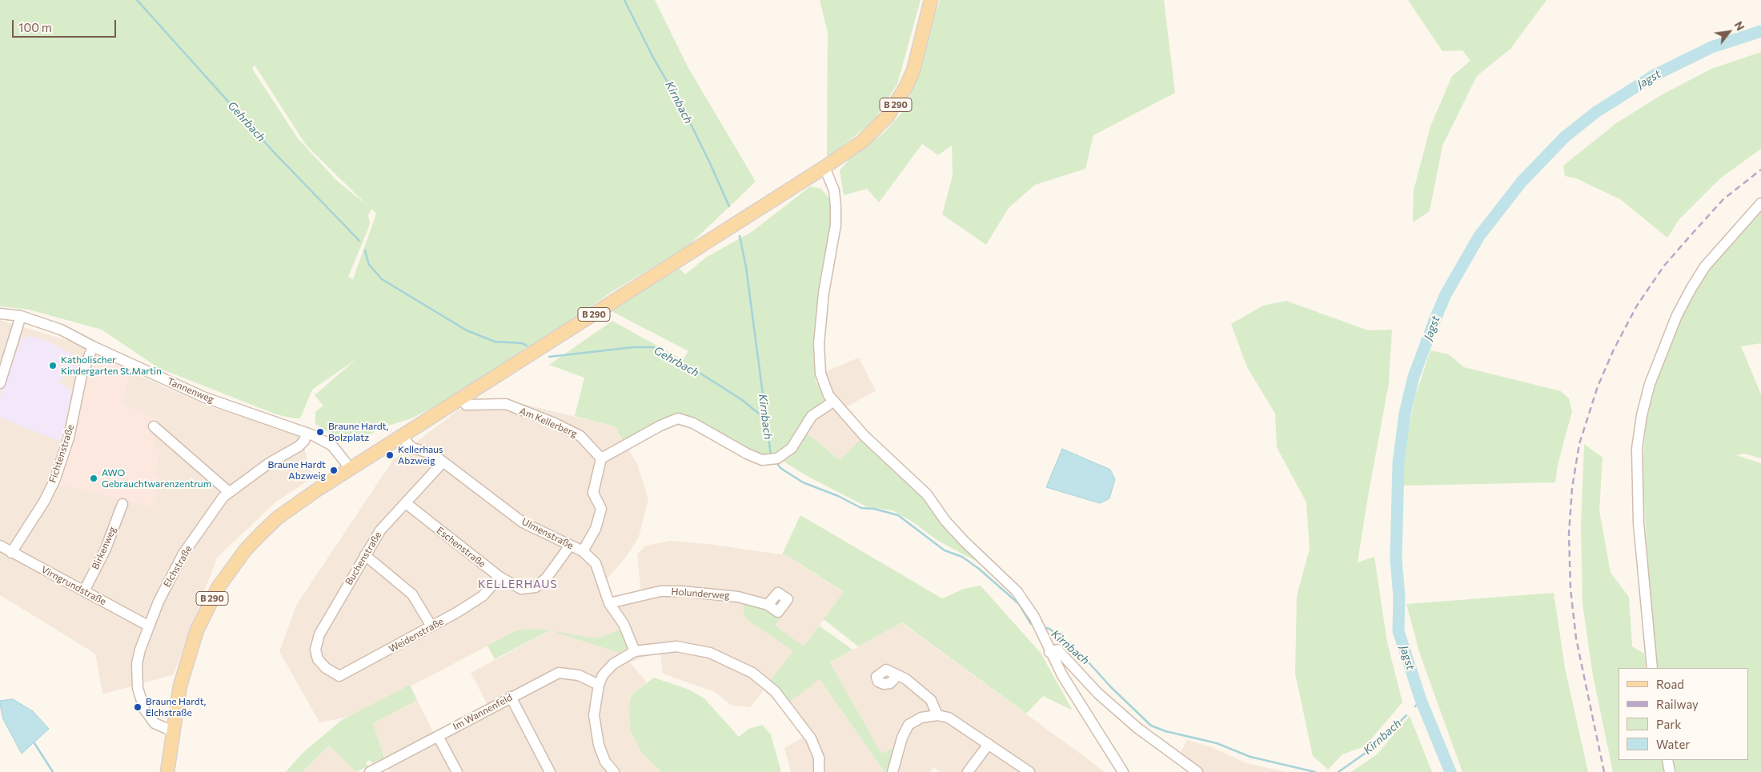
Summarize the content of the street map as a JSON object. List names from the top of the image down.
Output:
{
  "streets": {
    "main road": ["B 290"],
    "street": [
      "Tannenweg",
      "Am Kellerberg",
      "Fichtenstraße",
      "Ulmenstraße",
      "Eschenstraße",
      "Birkenweg",
      "Buchenstraße",
      "Elchstraße",
      "Virngrundstraße",
      "Holunderweg",
      "Weidenstraße",
      "Im Wannenfeld"
    ]
  },
  "crossings": [
    ["B 290", "Tannenweg"],
    ["B 290", "Am Kellerberg"],
    ["B 290", "Ulmenstraße"],
    ["B 290", "Elchstraße"],
    ["Tannenweg", "Fichtenstraße"],
    ["Tannenweg", "Elchstraße"],
    ["Fichtenstraße", "Virngrundstraße"],
    ["Ulmenstraße", "Eschenstraße"],
    ["Ulmenstraße", "Buchenstraße"],
    ["Ulmenstraße", "Holunderweg"],
    ["Eschenstraße", "Buchenstraße"],
    ["Eschenstraße", "Weidenstraße"],
    ["Birkenweg", "Virngrundstraße"],
    ["Buchenstraße", "Weidenstraße"],
    ["Elchstraße", "Virngrundstraße"]
  ],
  "districts": ["KELLERHAUS"],
  "water": ["Jagst", "Kirnbach", "Gehrbach"],
  "places": [
    "Katholischer Kindergarten St.Martin",
    "Braune Hardt, Bolzplatz",
    "Kellerhaus Abzweig",
    "Braune Hardt Abzweig",
    "AWO Gebrauchtwarenzentrum",
    "Braune Hardt, Elchstraße"
  ],
  "legend": [
    "Road",
    "Railway",
    "Park",
    "Water"
  ],
  "scale_bar": "100 m",
  "north": "top right"
}
